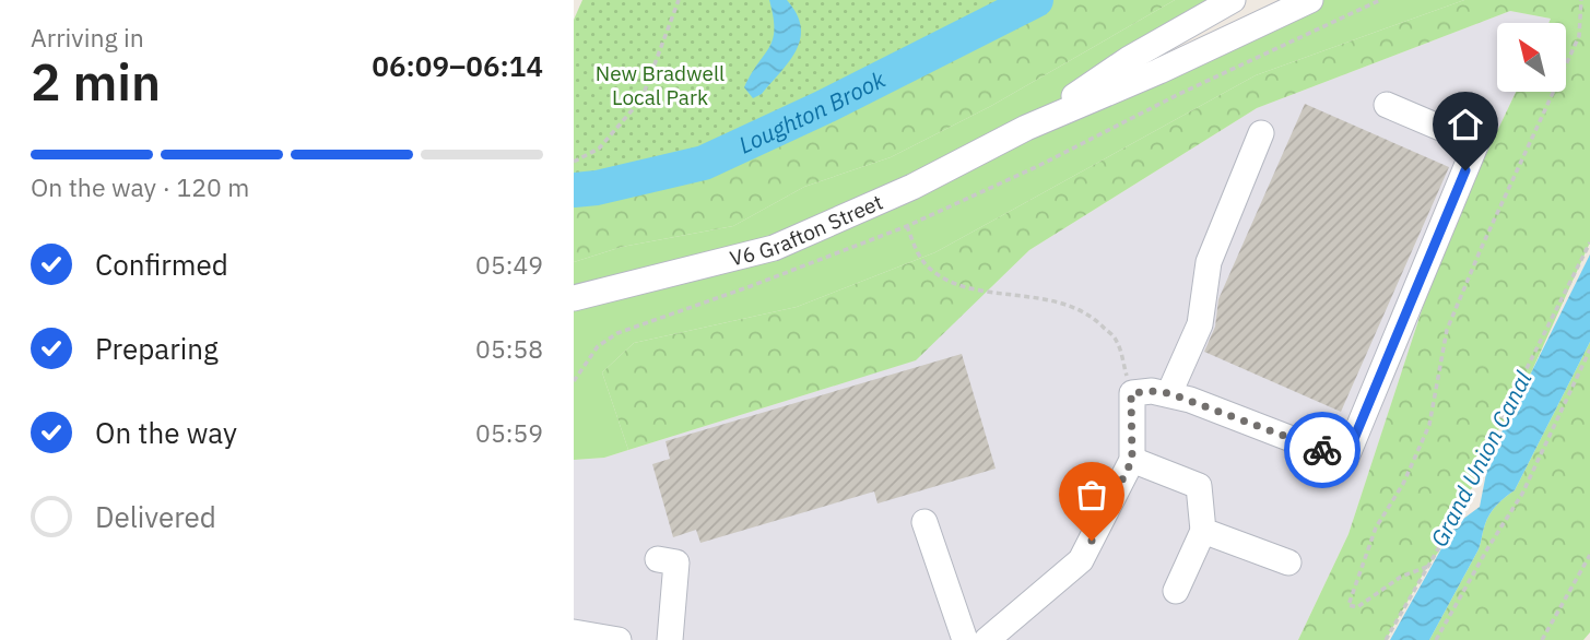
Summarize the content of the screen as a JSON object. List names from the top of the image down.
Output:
{
  "streets": {
    "street": ["V6 Grafton Street"]
  },
  "water": ["Loughton Brook", "Grand Union Canal"],
  "parks": ["New Bradwell Local Park"],
  "north": "top left",
  "page": {
    "heading": ["2 min", "Arriving in", "06:09–06:14"],
    "bar": "On the way · 120 m",
    "list": [
      ["Confirmed", "05:49"],
      ["Preparing", "05:58"],
      ["On the way", "05:59"],
      "Delivered"
    ]
  }
}
